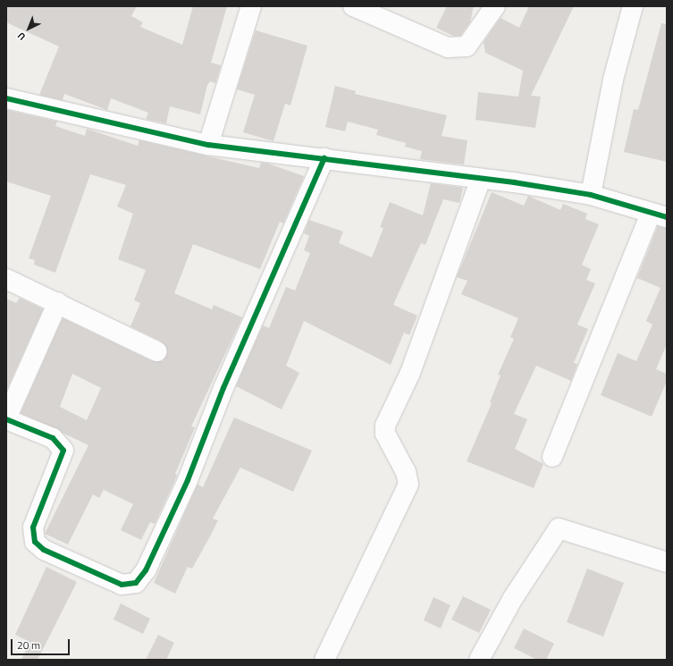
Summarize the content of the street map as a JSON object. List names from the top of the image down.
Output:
{
  "scale_bar": "20 m",
  "north": "bottom left"
}
